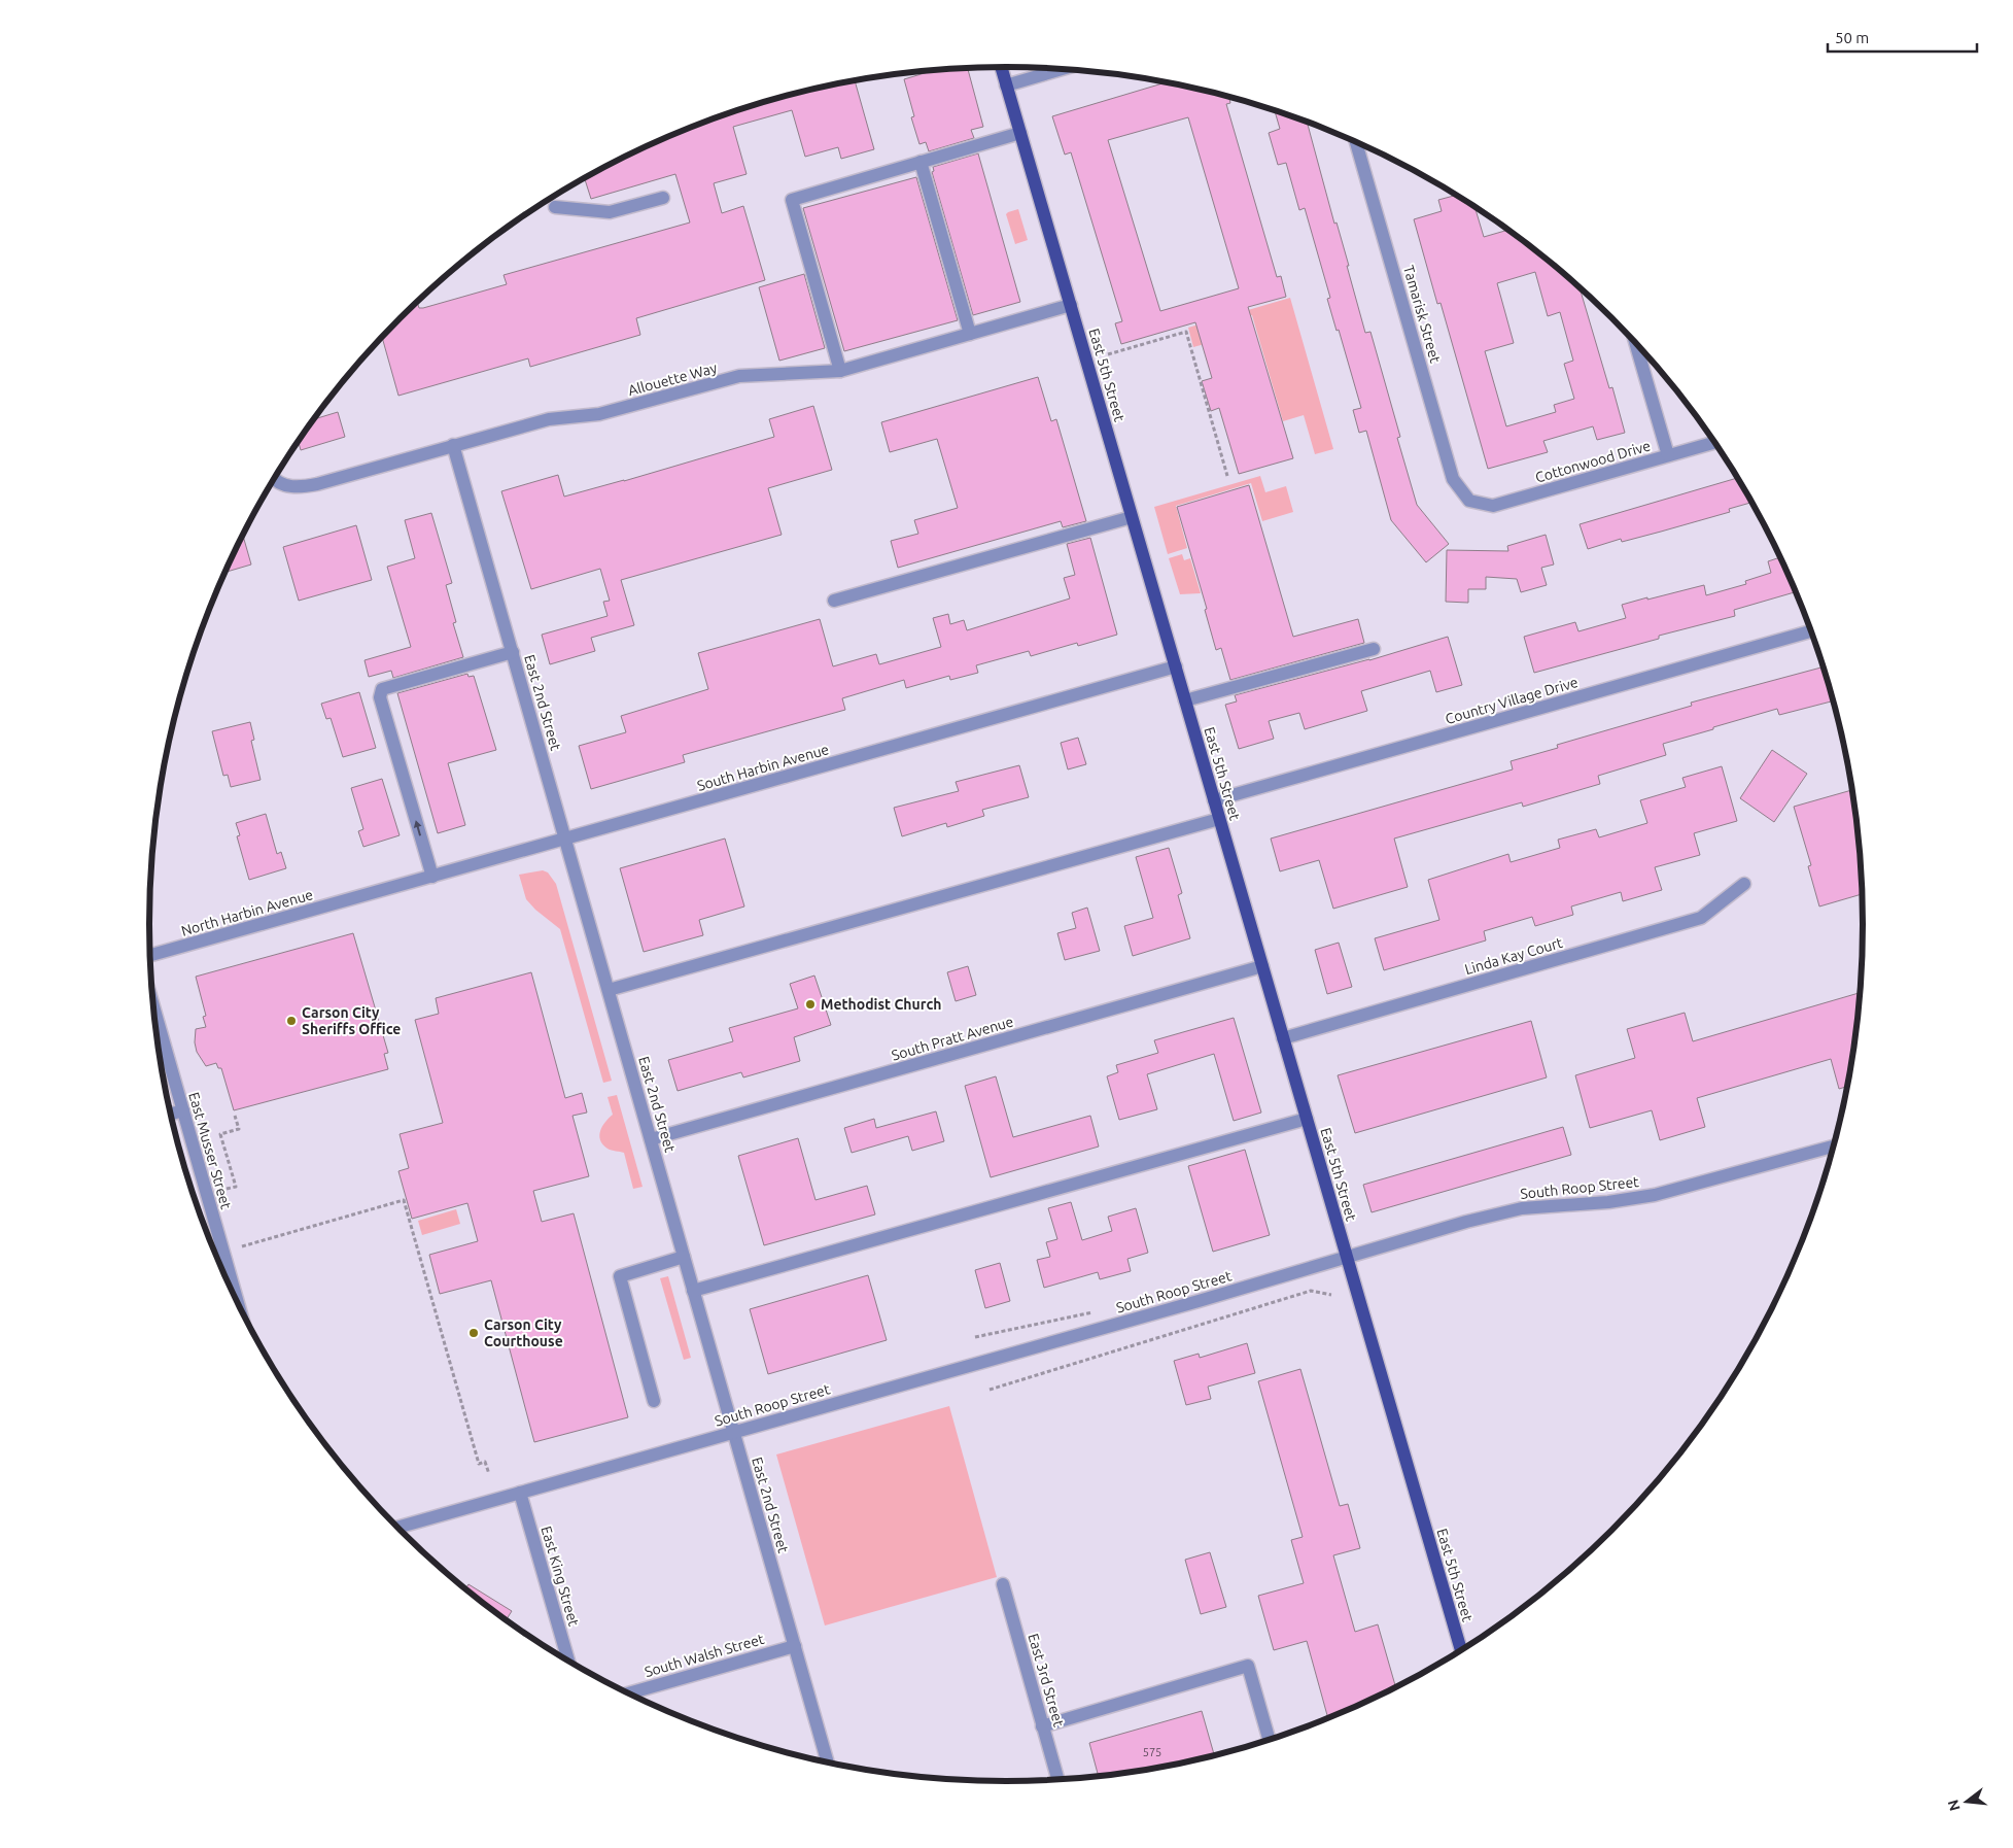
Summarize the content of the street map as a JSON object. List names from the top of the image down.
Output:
{
  "streets": {
    "main road": ["East 5th Street"],
    "street": [
      "Tamarisk Street",
      "Allouette Way",
      "Cottonwood Drive",
      "Country Village Drive",
      "East 2nd Street",
      "South Harbin Avenue",
      "North Harbin Avenue",
      "Linda Kay Court",
      "South Pratt Avenue",
      "East Musser Street",
      "South Roop Street",
      "East King Street",
      "South Walsh Street",
      "East 3rd Street"
    ]
  },
  "crossings": [
    ["Tamarisk Street", "Cottonwood Drive"],
    ["East 5th Street", "Allouette Way"],
    ["East 5th Street", "Country Village Drive"],
    ["East 5th Street", "South Harbin Avenue"],
    ["East 5th Street", "Linda Kay Court"],
    ["East 5th Street", "South Pratt Avenue"],
    ["East 5th Street", "South Roop Street"],
    ["Allouette Way", "East 2nd Street"],
    ["East 2nd Street", "South Harbin Avenue"],
    ["East 2nd Street", "South Pratt Avenue"],
    ["East 2nd Street", "South Roop Street"],
    ["East 2nd Street", "South Walsh Street"],
    ["South Harbin Avenue", "North Harbin Avenue"],
    ["South Roop Street", "East King Street"]
  ],
  "places": ["Methodist Church", "Carson City Sheriffs Office", "Carson City Courthouse"],
  "house_numbers": ["575"],
  "scale_bar": "50 m",
  "north": "left"
}
